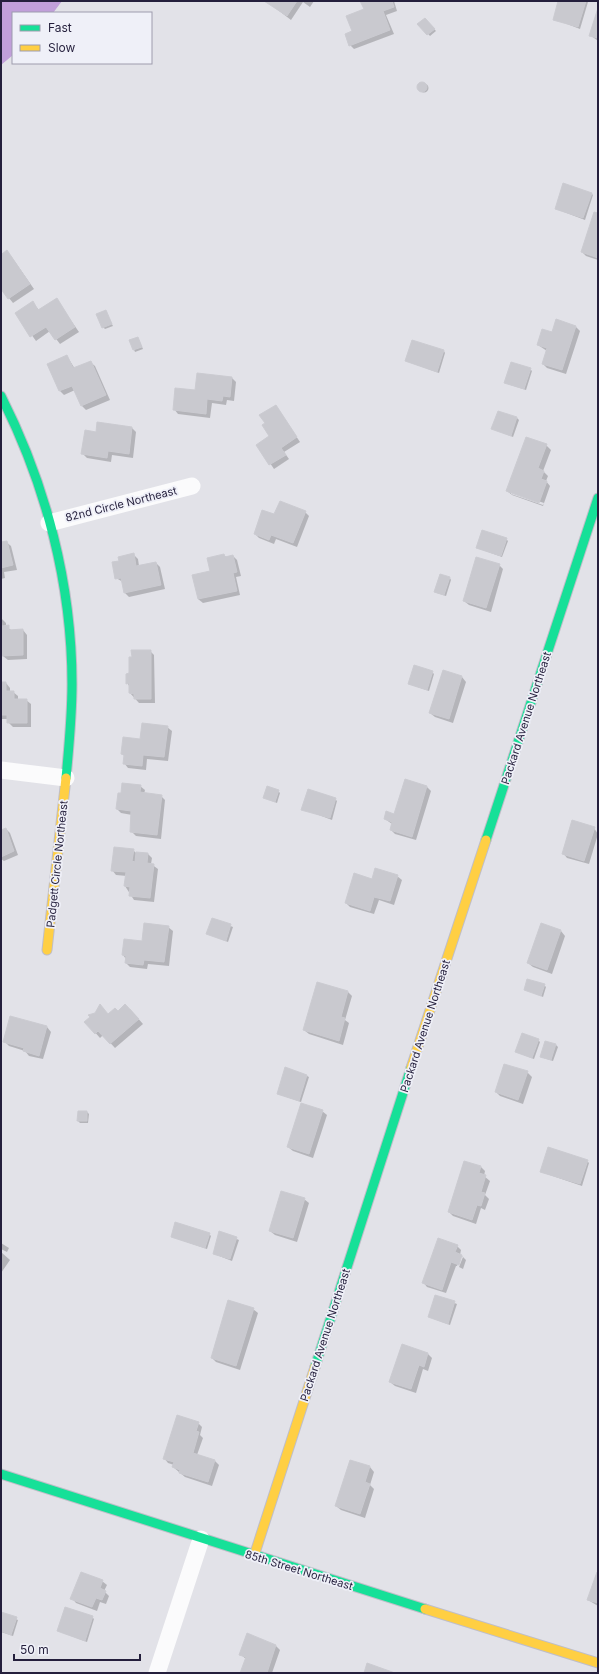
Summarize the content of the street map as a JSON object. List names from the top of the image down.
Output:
{
  "streets": {
    "street": [
      "82nd Circle Northeast",
      "Packard Avenue Northeast",
      "Padgett Circle Northeast",
      "85th Street Northeast"
    ]
  },
  "crossings": [
    ["82nd Circle Northeast", "Padgett Circle Northeast"],
    ["Packard Avenue Northeast", "85th Street Northeast"]
  ],
  "legend": ["Fast", "Slow"],
  "scale_bar": "50 m"
}
